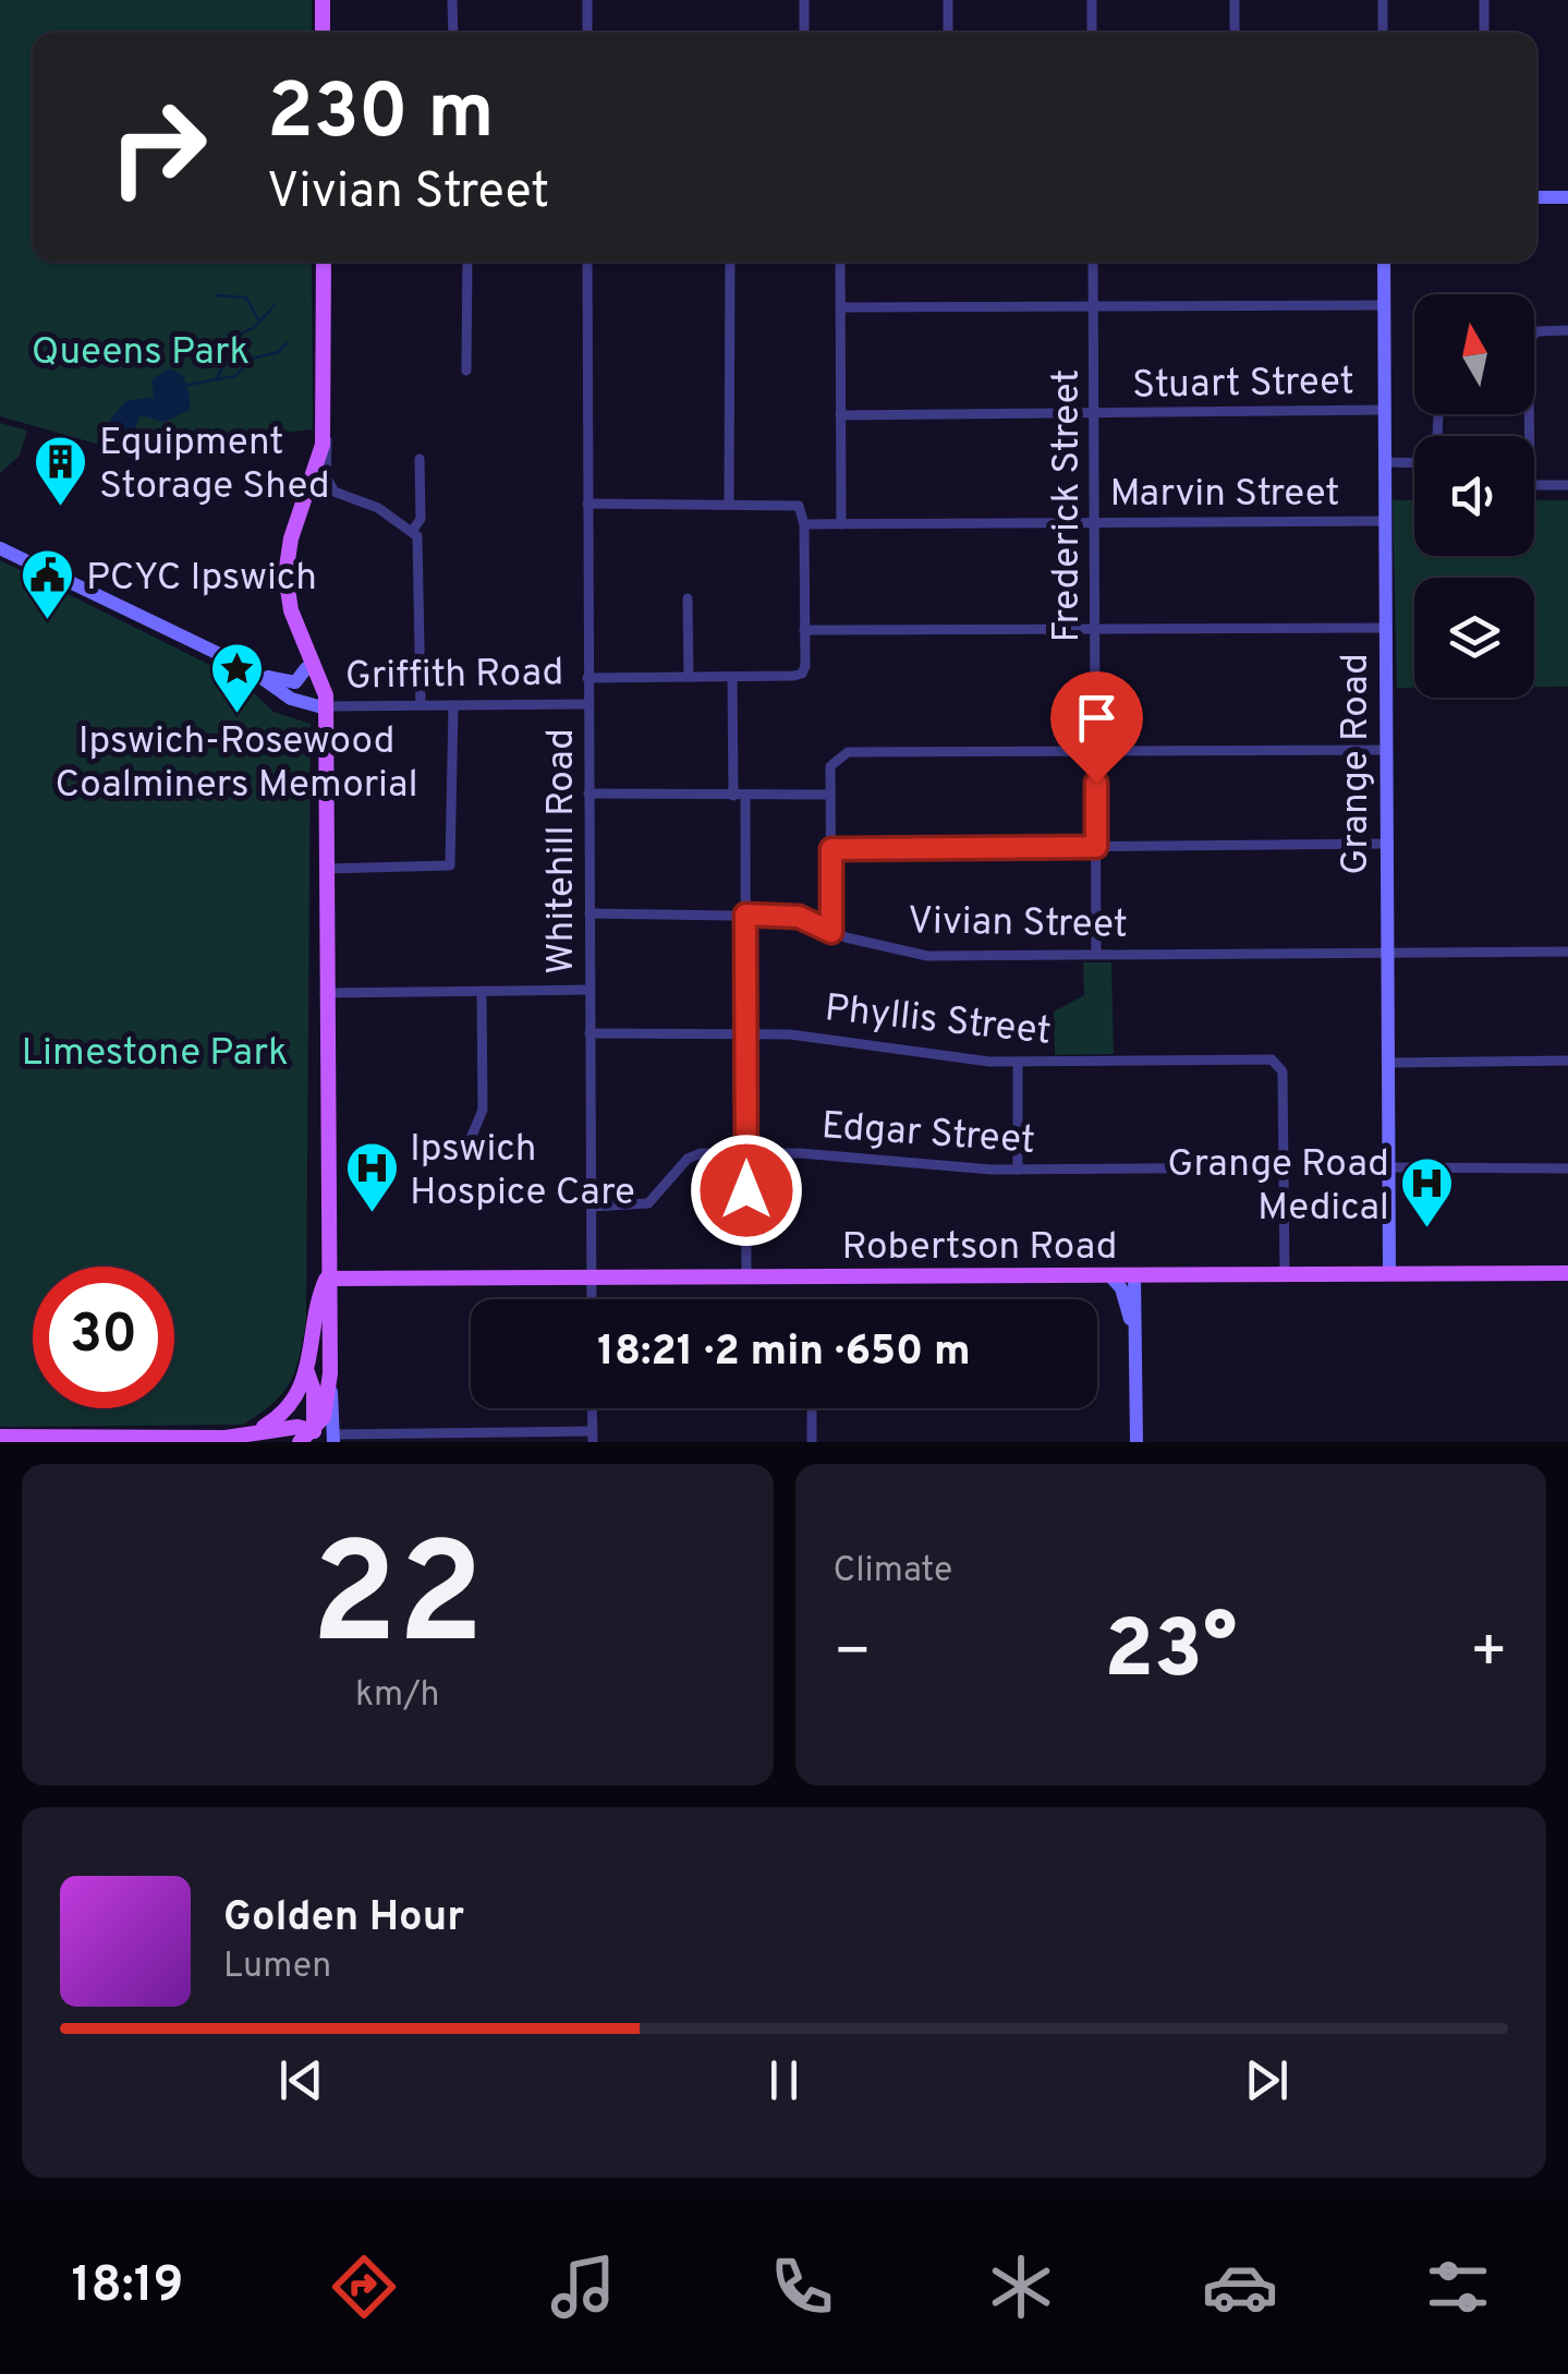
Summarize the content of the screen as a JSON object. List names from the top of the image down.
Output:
{
  "streets": {
    "main road": ["Griffith Road", "Grange Road", "Robertson Road"],
    "street": [
      "Stuart Street",
      "Marvin Street",
      "Frederick Street",
      "Whitehill Road",
      "Vivian Street",
      "Phyllis Street",
      "Edgar Street"
    ]
  },
  "crossings": [
    ["Stuart Street", "Frederick Street"],
    ["Stuart Street", "Grange Road"],
    ["Marvin Street", "Frederick Street"],
    ["Marvin Street", "Grange Road"],
    ["Frederick Street", "Vivian Street"],
    ["Griffith Road", "Whitehill Road"],
    ["Grange Road", "Vivian Street"],
    ["Grange Road", "Robertson Road"],
    ["Whitehill Road", "Vivian Street"],
    ["Whitehill Road", "Phyllis Street"],
    ["Whitehill Road", "Edgar Street"],
    ["Whitehill Road", "Robertson Road"],
    ["Phyllis Street", "Edgar Street"]
  ],
  "parks": ["Queens Park", "Limestone Park"],
  "places": {
    "building": ["Equipment Storage Shed"],
    "public building": ["PCYC Ipswich"],
    "place": ["Ipswich-Rosewood Coalminers Memorial"],
    "hospital": ["Ipswich Hospice Care", "Grange Road Medical"]
  },
  "north": "top",
  "page": {
    "turn": ["230 m", "Vivian Street"],
    "limit": "30",
    "trip": "18:21 · 2 min · 650 m",
    "tile": [
      ["22", "km/h"],
      "Climate"
    ],
    "heat": ["−", "23°", "+"],
    "song": ["Golden Hour", "Lumen"],
    "tabs": "18:19"
  }
}
